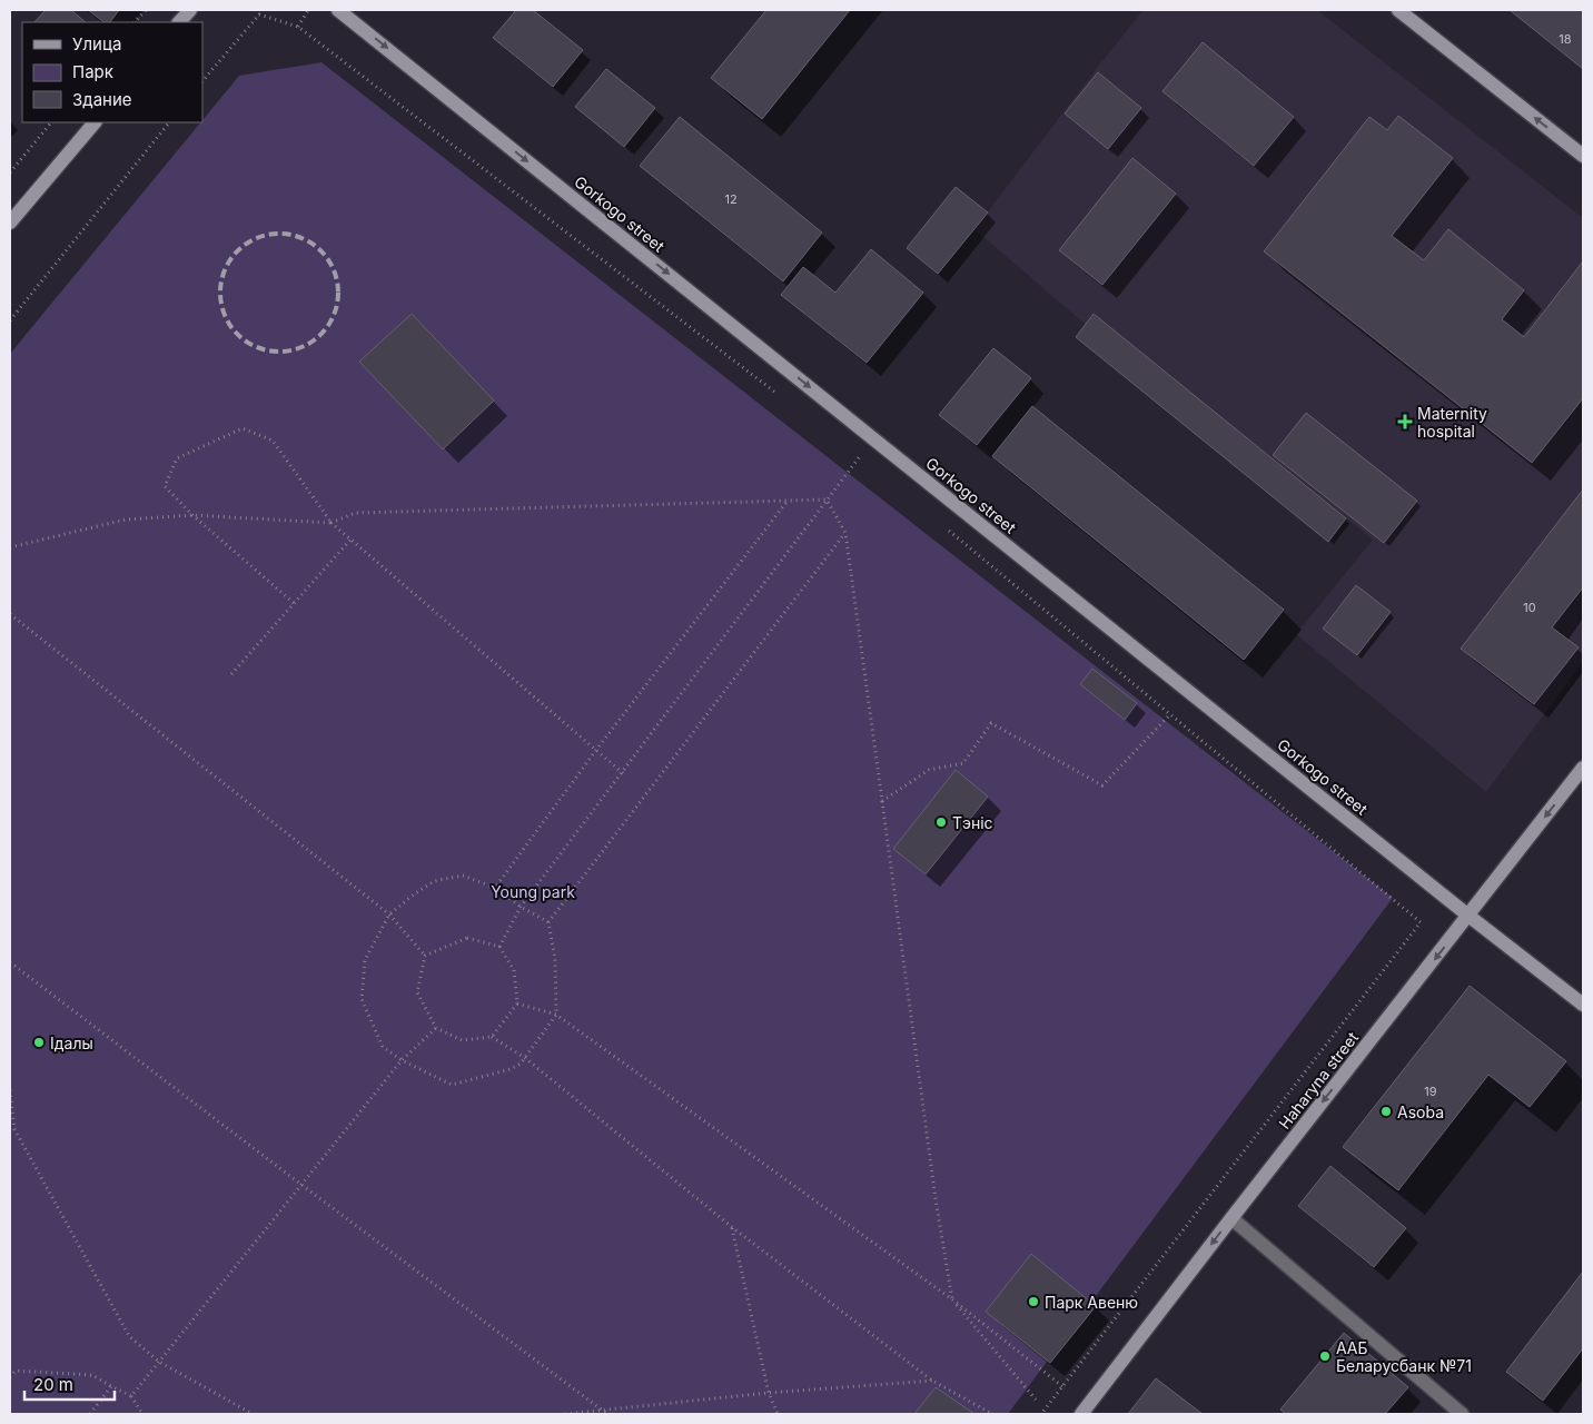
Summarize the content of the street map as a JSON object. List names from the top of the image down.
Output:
{
  "streets": {
    "street": ["Gorkogo street", "Haharyna street"]
  },
  "crossings": [
    ["Gorkogo street", "Haharyna street"]
  ],
  "one_way": ["Gorkogo street", "Haharyna street"],
  "parks": ["Young park"],
  "places": {
    "health": ["Maternity hospital"],
    "other": [
      "Тэніс",
      "Ідалы",
      "Asoba",
      "Парк Авеню",
      "ААБ Беларусбанк №71"
    ]
  },
  "house_numbers": [
    "18",
    "12",
    "10",
    "19"
  ],
  "legend": ["Улица", "Парк", "Здание"],
  "scale_bar": "20 m"
}
